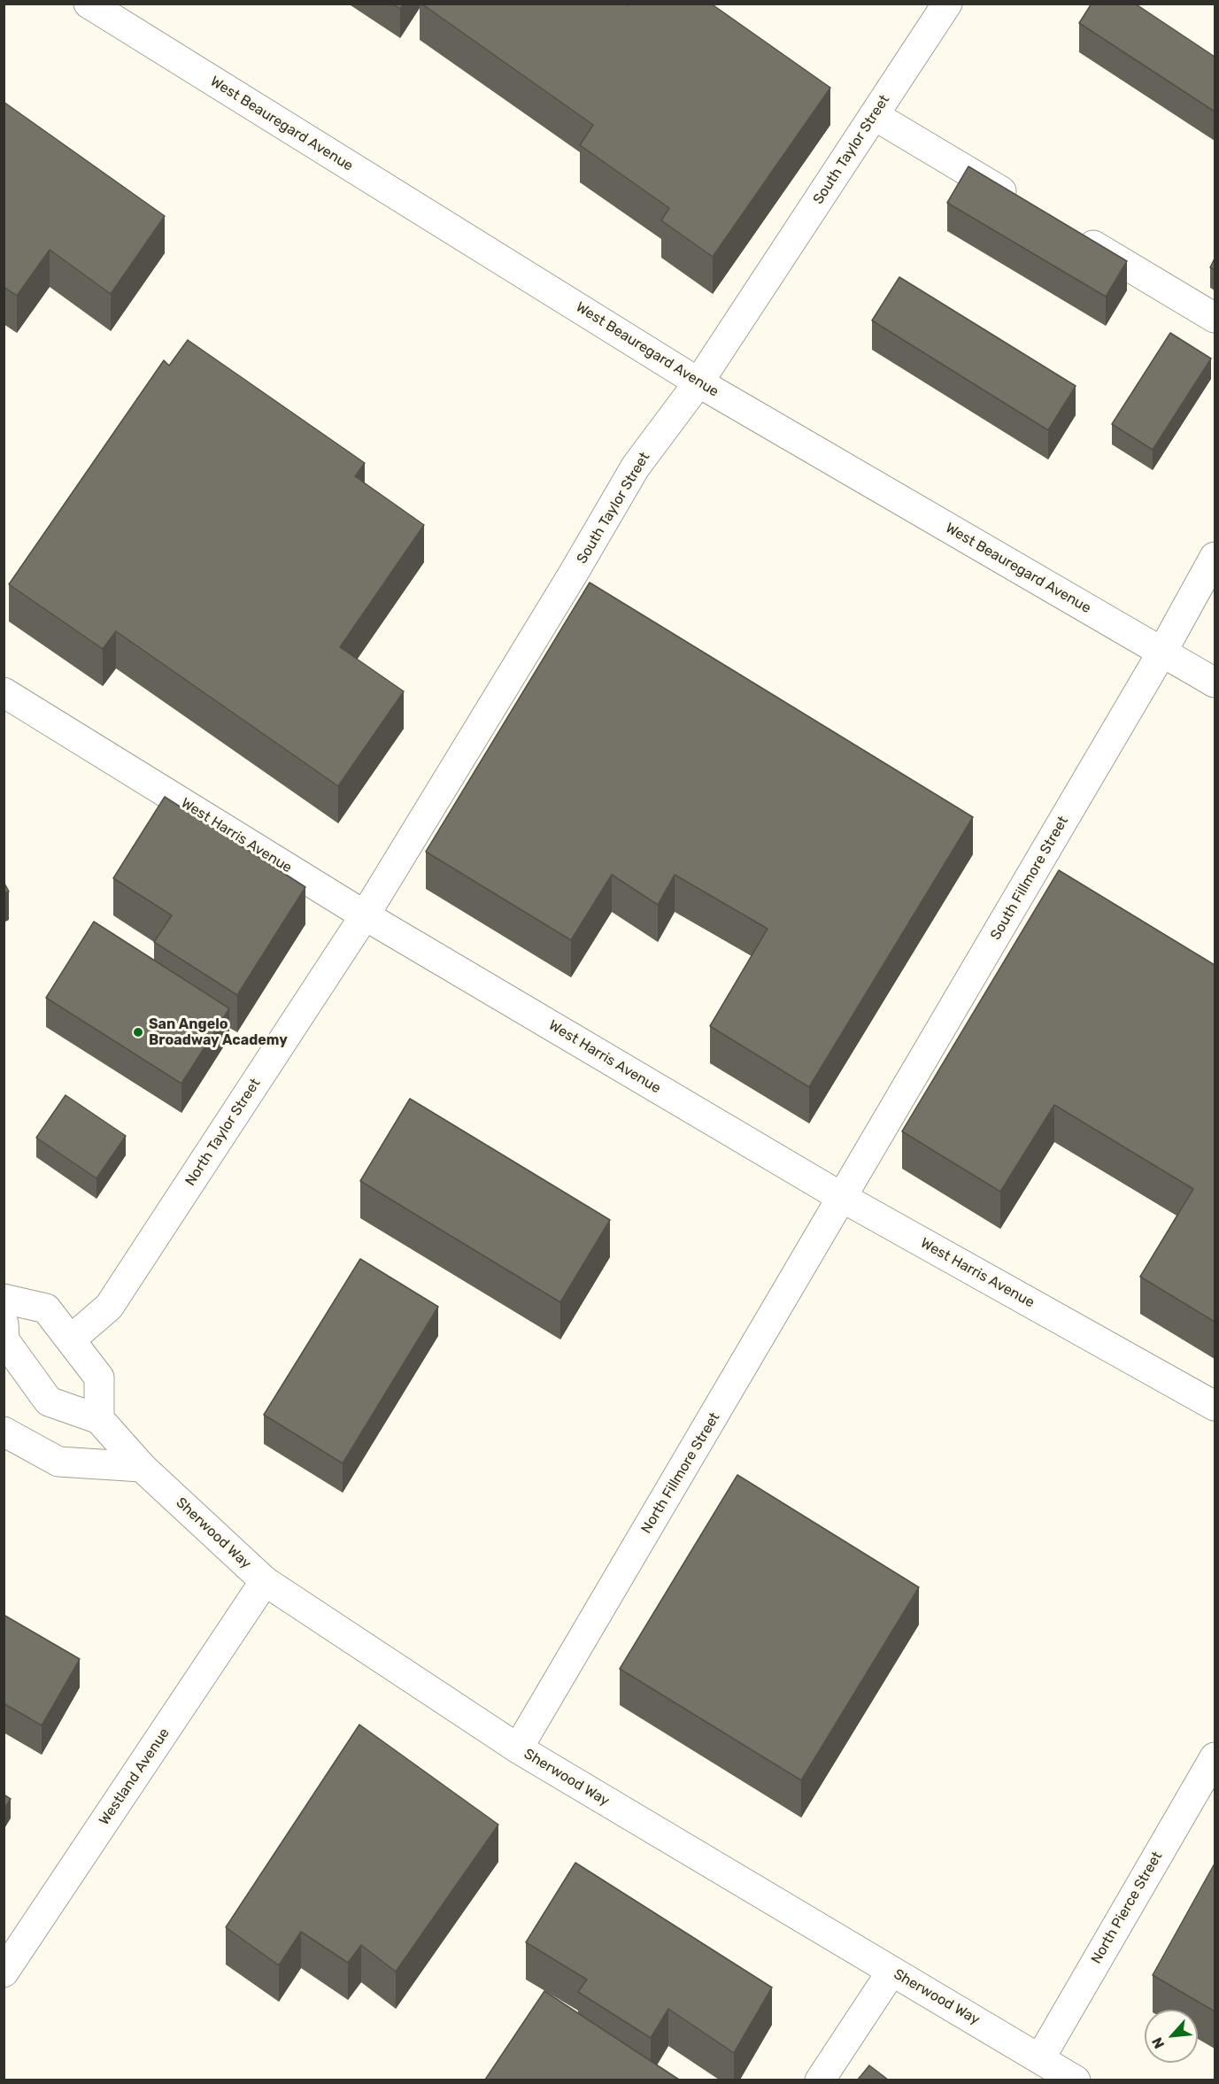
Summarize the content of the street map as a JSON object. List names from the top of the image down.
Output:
{
  "streets": {
    "street": [
      "West Beauregard Avenue",
      "South Taylor Street",
      "West Harris Avenue",
      "South Fillmore Street",
      "North Taylor Street",
      "North Fillmore Street",
      "Sherwood Way",
      "Westland Avenue",
      "North Pierce Street"
    ]
  },
  "crossings": [
    ["West Beauregard Avenue", "South Taylor Street"],
    ["West Beauregard Avenue", "South Fillmore Street"],
    ["South Taylor Street", "West Harris Avenue"],
    ["South Taylor Street", "North Taylor Street"],
    ["West Harris Avenue", "South Fillmore Street"],
    ["West Harris Avenue", "North Taylor Street"],
    ["West Harris Avenue", "North Fillmore Street"],
    ["South Fillmore Street", "North Fillmore Street"],
    ["North Fillmore Street", "Sherwood Way"],
    ["Sherwood Way", "Westland Avenue"],
    ["Sherwood Way", "North Pierce Street"]
  ],
  "places": ["San Angelo Broadway Academy"],
  "north": "bottom left"
}
